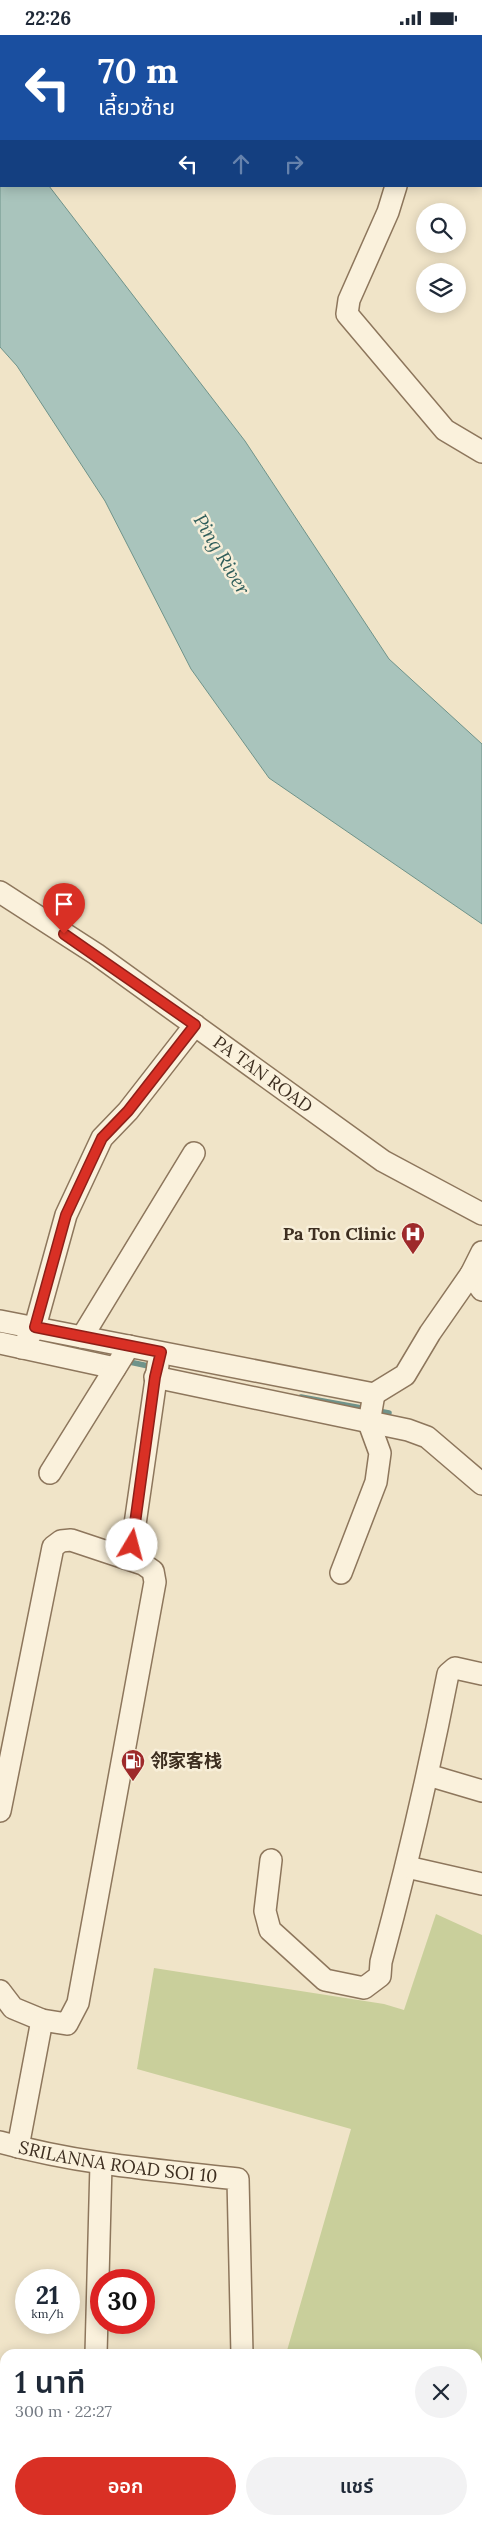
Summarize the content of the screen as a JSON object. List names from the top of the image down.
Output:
{
  "streets": {
    "street": ["PA TAN ROAD", "SRILANNA ROAD SOI 10"]
  },
  "water": ["Ping River"],
  "places": {
    "hospital": ["Pa Ton Clinic"],
    "fuel station": ["邻家客栈"]
  },
  "page": {
    "status": "22:26",
    "turn": ["70 m", "เลี้ยวซ้าย"],
    "speed": "21 km/h",
    "limit": "30",
    "heading": ["1 นาที", "300 m · 22:27"],
    "buttons": ["ออก", "แชร์"]
  }
}
